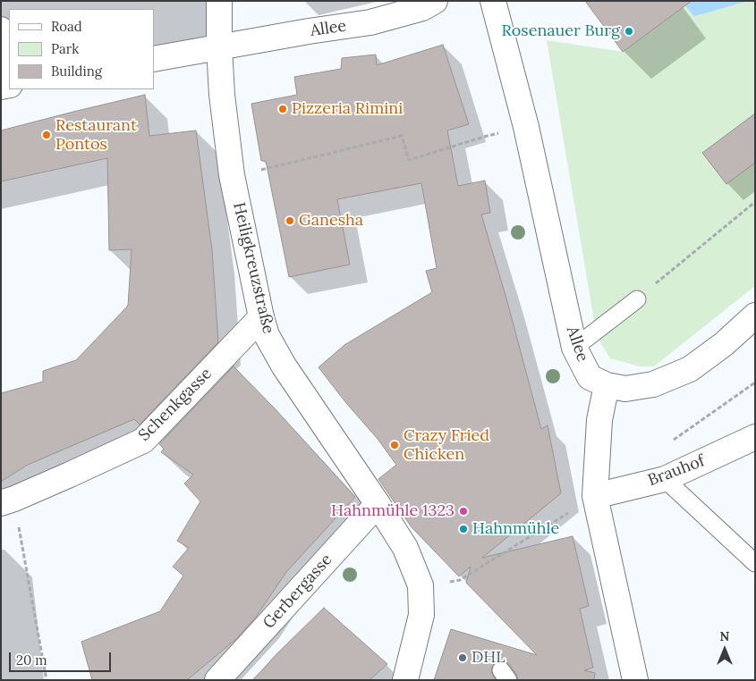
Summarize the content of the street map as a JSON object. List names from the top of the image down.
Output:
{
  "streets": {
    "street": [
      "Allee",
      "Heiligkreuzstraße",
      "Schenkgasse",
      "Brauhof",
      "Gerbergasse"
    ]
  },
  "crossings": [
    ["Allee", "Heiligkreuzstraße"],
    ["Heiligkreuzstraße", "Schenkgasse"],
    ["Heiligkreuzstraße", "Gerbergasse"]
  ],
  "places": [
    "Rosenauer Burg",
    "Pizzeria Rimini",
    "Restaurant Pontos",
    "Ganesha",
    "Crazy Fried Chicken",
    "Hahnmühle 1323",
    "Hahnmühle",
    "DHL"
  ],
  "legend": ["Road", "Park", "Building"],
  "scale_bar": "20 m",
  "north": "top"
}
